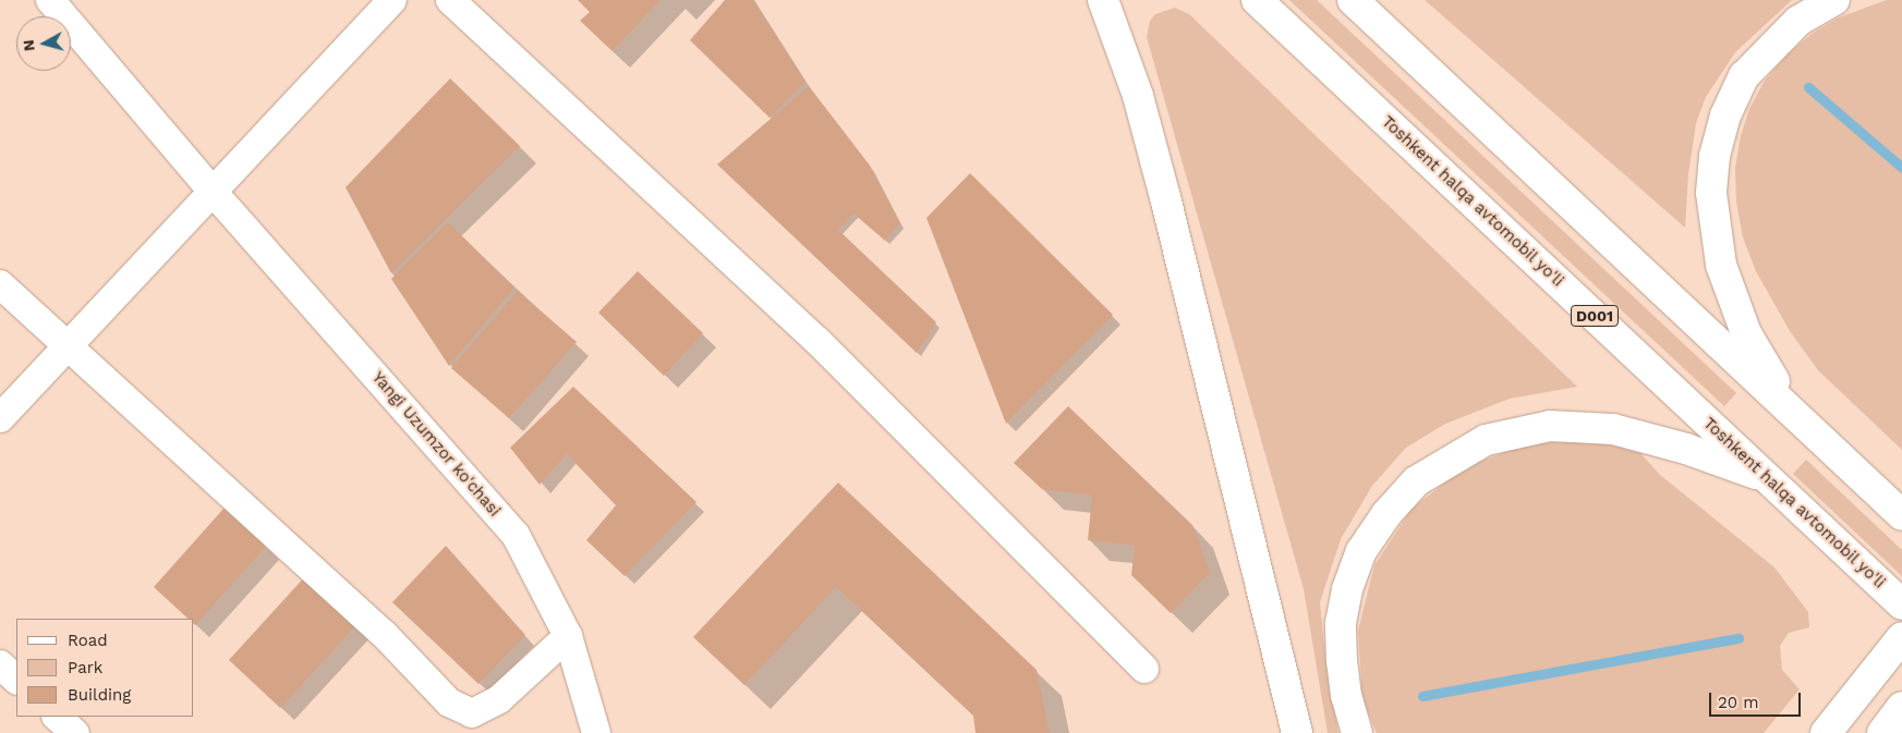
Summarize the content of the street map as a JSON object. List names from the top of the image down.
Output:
{
  "streets": {
    "main road": ["Toshkent halqa avtomobil yo'li", "D001"],
    "street": ["Yangi Uzumzor ko'chasi"]
  },
  "legend": ["Road", "Park", "Building"],
  "scale_bar": "20 m",
  "north": "left"
}
